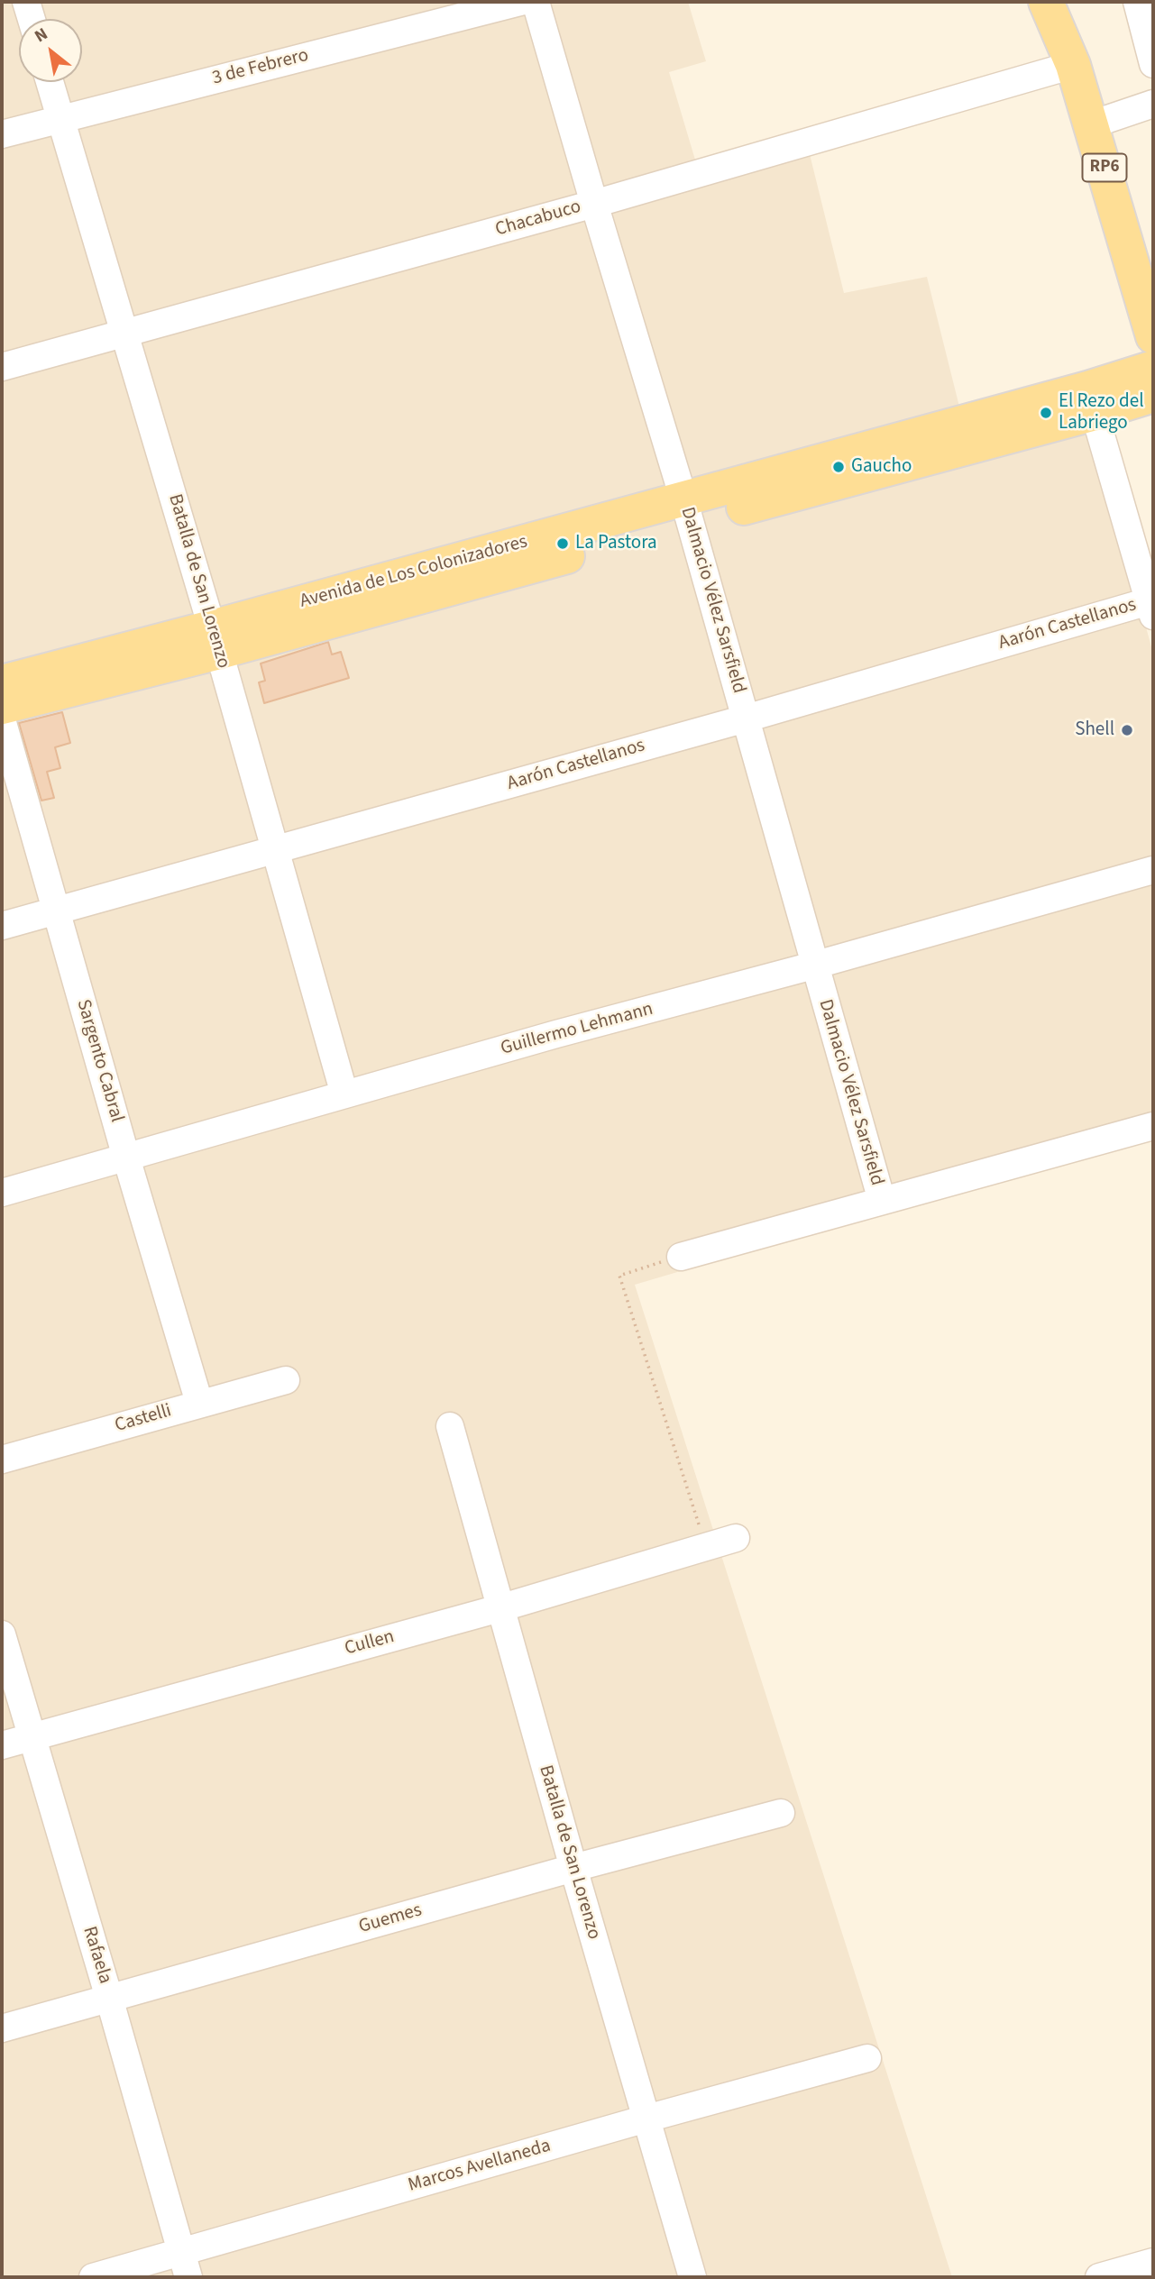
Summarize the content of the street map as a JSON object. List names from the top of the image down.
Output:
{
  "streets": {
    "main road": ["RP6", "Avenida de Los Colonizadores"],
    "street": [
      "3 de Febrero",
      "Chacabuco",
      "Batalla de San Lorenzo",
      "Dalmacio Vélez Sarsfield",
      "Aarón Castellanos",
      "Guillermo Lehmann",
      "Sargento Cabral",
      "Castelli",
      "Cullen",
      "Guemes",
      "Rafaela",
      "Marcos Avellaneda"
    ]
  },
  "crossings": [
    ["3 de Febrero", "Batalla de San Lorenzo"],
    ["RP6", "Chacabuco"],
    ["Chacabuco", "Batalla de San Lorenzo"],
    ["Chacabuco", "Dalmacio Vélez Sarsfield"],
    ["Avenida de Los Colonizadores", "Batalla de San Lorenzo"],
    ["Avenida de Los Colonizadores", "Dalmacio Vélez Sarsfield"],
    ["Batalla de San Lorenzo", "Aarón Castellanos"],
    ["Batalla de San Lorenzo", "Guillermo Lehmann"],
    ["Batalla de San Lorenzo", "Cullen"],
    ["Batalla de San Lorenzo", "Guemes"],
    ["Batalla de San Lorenzo", "Marcos Avellaneda"],
    ["Dalmacio Vélez Sarsfield", "Aarón Castellanos"],
    ["Dalmacio Vélez Sarsfield", "Guillermo Lehmann"],
    ["Aarón Castellanos", "Sargento Cabral"],
    ["Guillermo Lehmann", "Sargento Cabral"],
    ["Sargento Cabral", "Castelli"],
    ["Cullen", "Rafaela"],
    ["Guemes", "Rafaela"],
    ["Rafaela", "Marcos Avellaneda"]
  ],
  "places": [
    "El Rezo del Labriego",
    "Gaucho",
    "La Pastora",
    "Shell"
  ],
  "north": "top left"
}
